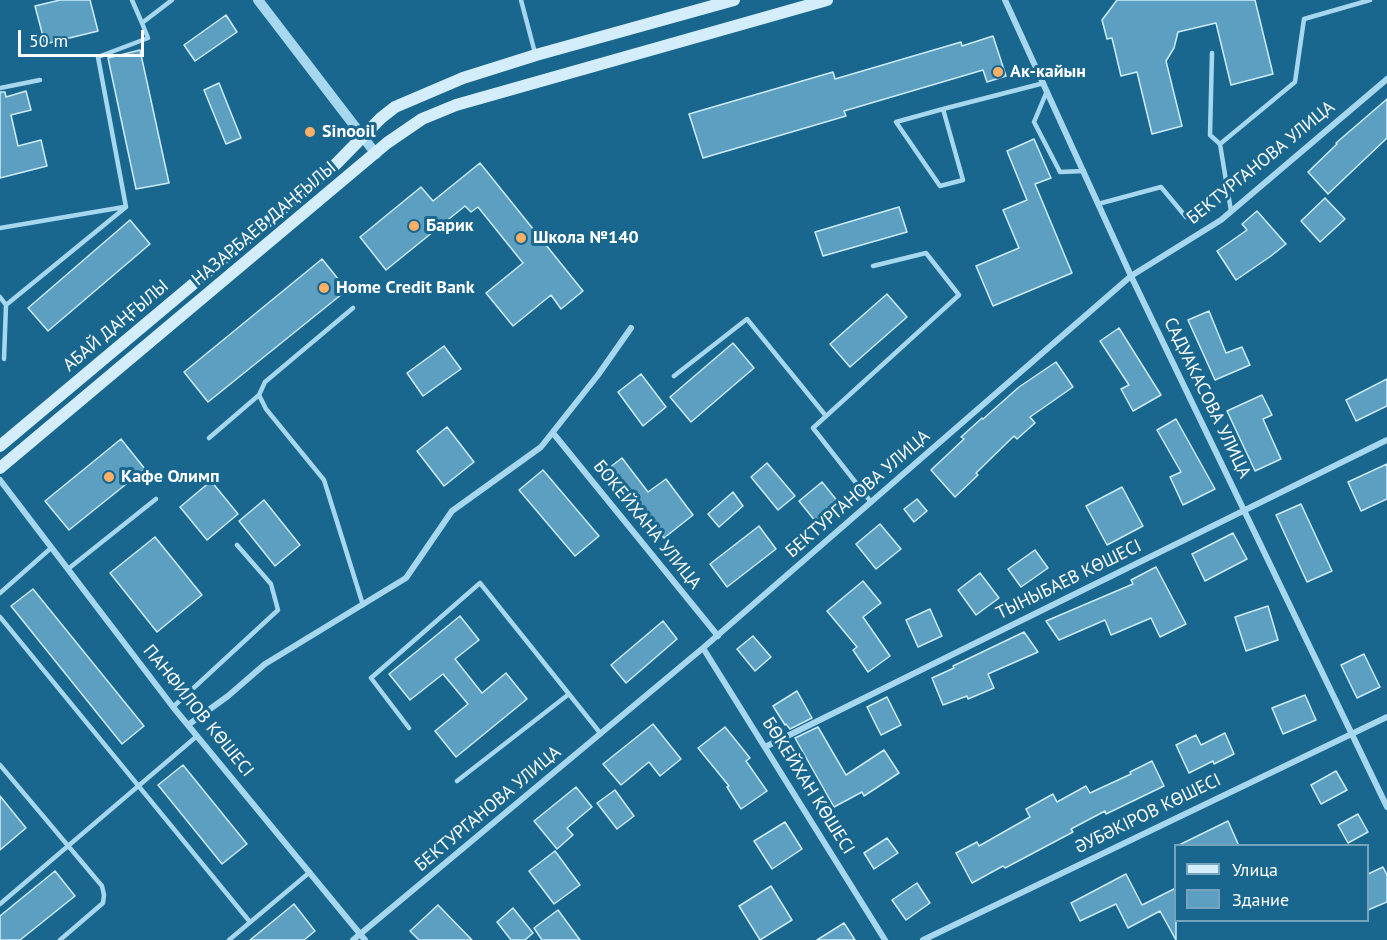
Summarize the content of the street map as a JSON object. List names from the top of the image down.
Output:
{
  "streets": {
    "main road": ["НАЗАРБАЕВ ДАҢҒЫЛЫ", "АБАЙ ДАҢҒЫЛЫ"],
    "street": [
      "БЕКТУРГАНОВА УЛИЦА",
      "САДУАКАСОВА УЛИЦА",
      "БОКЕЙХАНА УЛИЦА",
      "ТЫНЫБАЕВ КӨШЕСІ",
      "ПАНФИЛОВ КӨШЕСІ",
      "БӨКЕЙХАН КӨШЕСІ",
      "ӘУБӘКІРОВ КӨШЕСІ"
    ]
  },
  "crossings": [
    ["БЕКТУРГАНОВА УЛИЦА", "САДУАКАСОВА УЛИЦА"],
    ["БЕКТУРГАНОВА УЛИЦА", "БОКЕЙХАНА УЛИЦА"],
    ["БЕКТУРГАНОВА УЛИЦА", "ПАНФИЛОВ КӨШЕСІ"],
    ["БЕКТУРГАНОВА УЛИЦА", "БӨКЕЙХАН КӨШЕСІ"],
    ["САДУАКАСОВА УЛИЦА", "ТЫНЫБАЕВ КӨШЕСІ"],
    ["САДУАКАСОВА УЛИЦА", "ӘУБӘКІРОВ КӨШЕСІ"],
    ["ТЫНЫБАЕВ КӨШЕСІ", "БӨКЕЙХАН КӨШЕСІ"]
  ],
  "places": [
    "Ак-кайын",
    "Sinooil",
    "Барик",
    "Школа №140",
    "Home Credit Bank",
    "Кафе Олимп"
  ],
  "legend": ["Улица", "Здание"],
  "scale_bar": "50 m"
}
